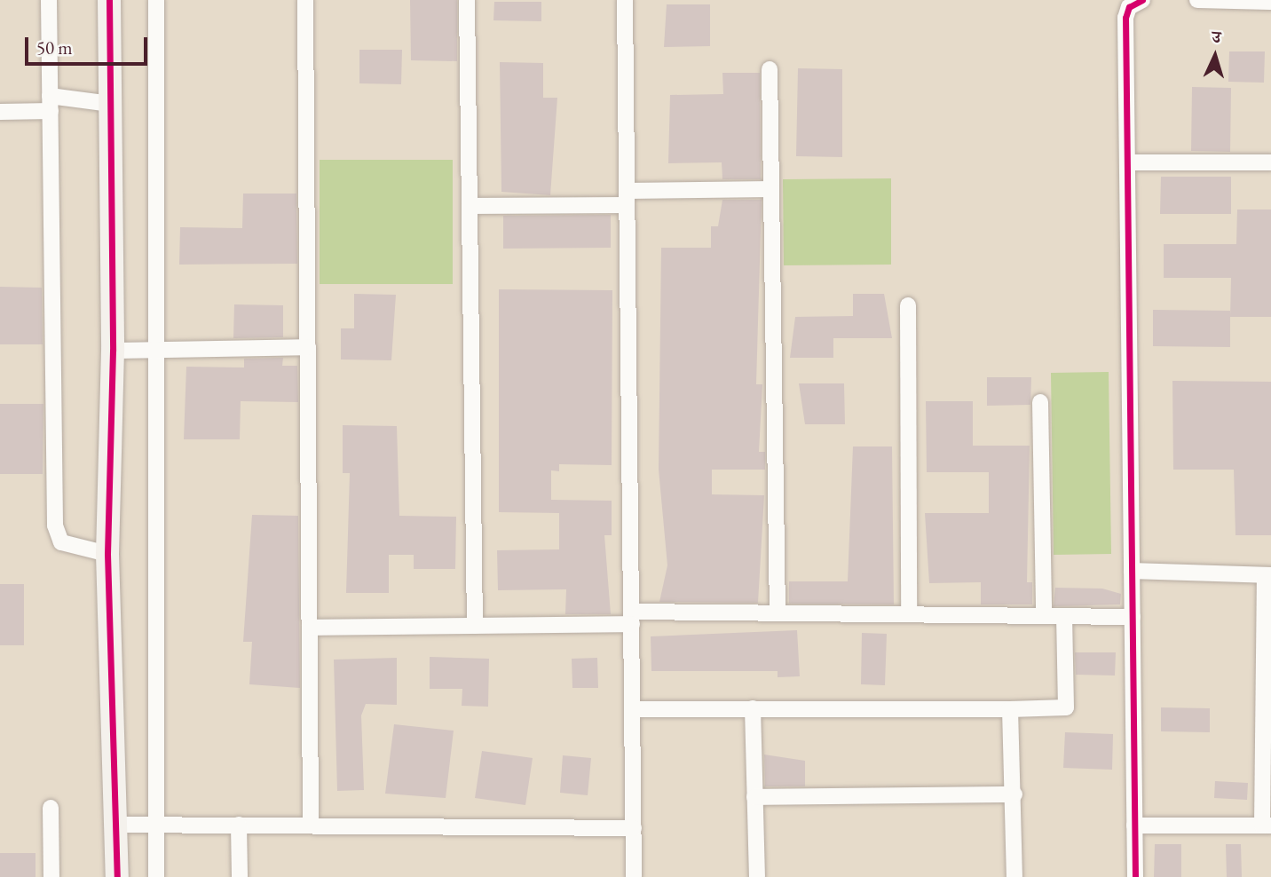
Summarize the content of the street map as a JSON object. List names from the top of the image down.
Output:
{
  "scale_bar": "50 m",
  "north": "top"
}
